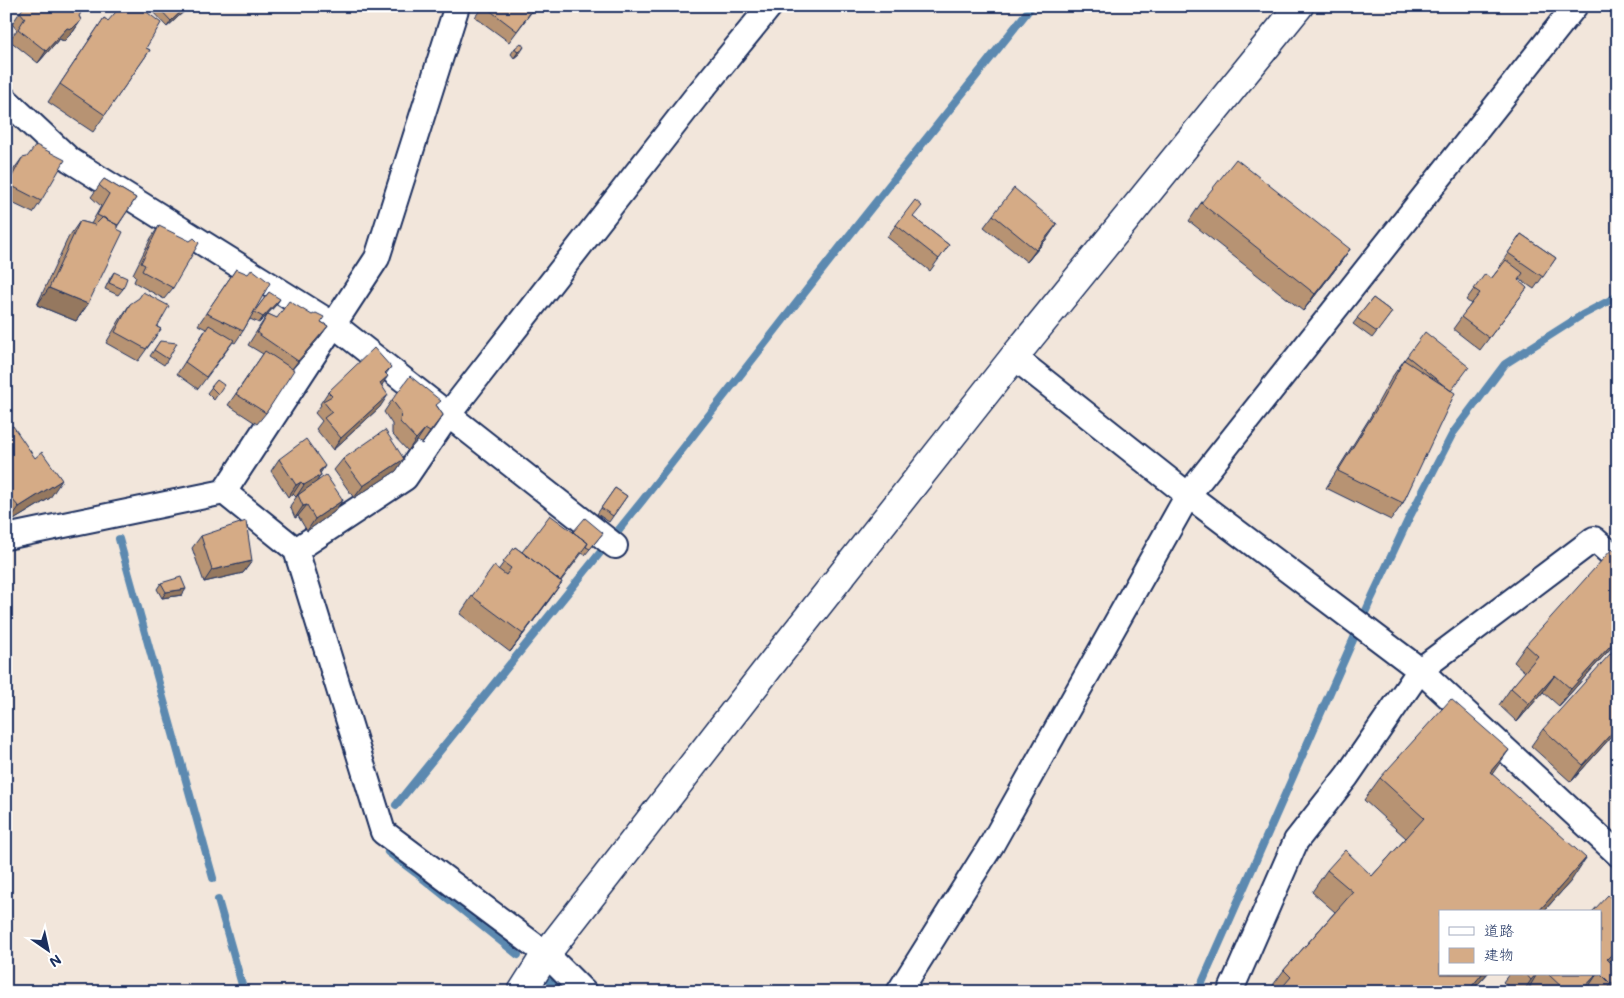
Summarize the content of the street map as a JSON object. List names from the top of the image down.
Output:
{
  "legend": ["道路", "建物"],
  "north": "bottom right"
}
